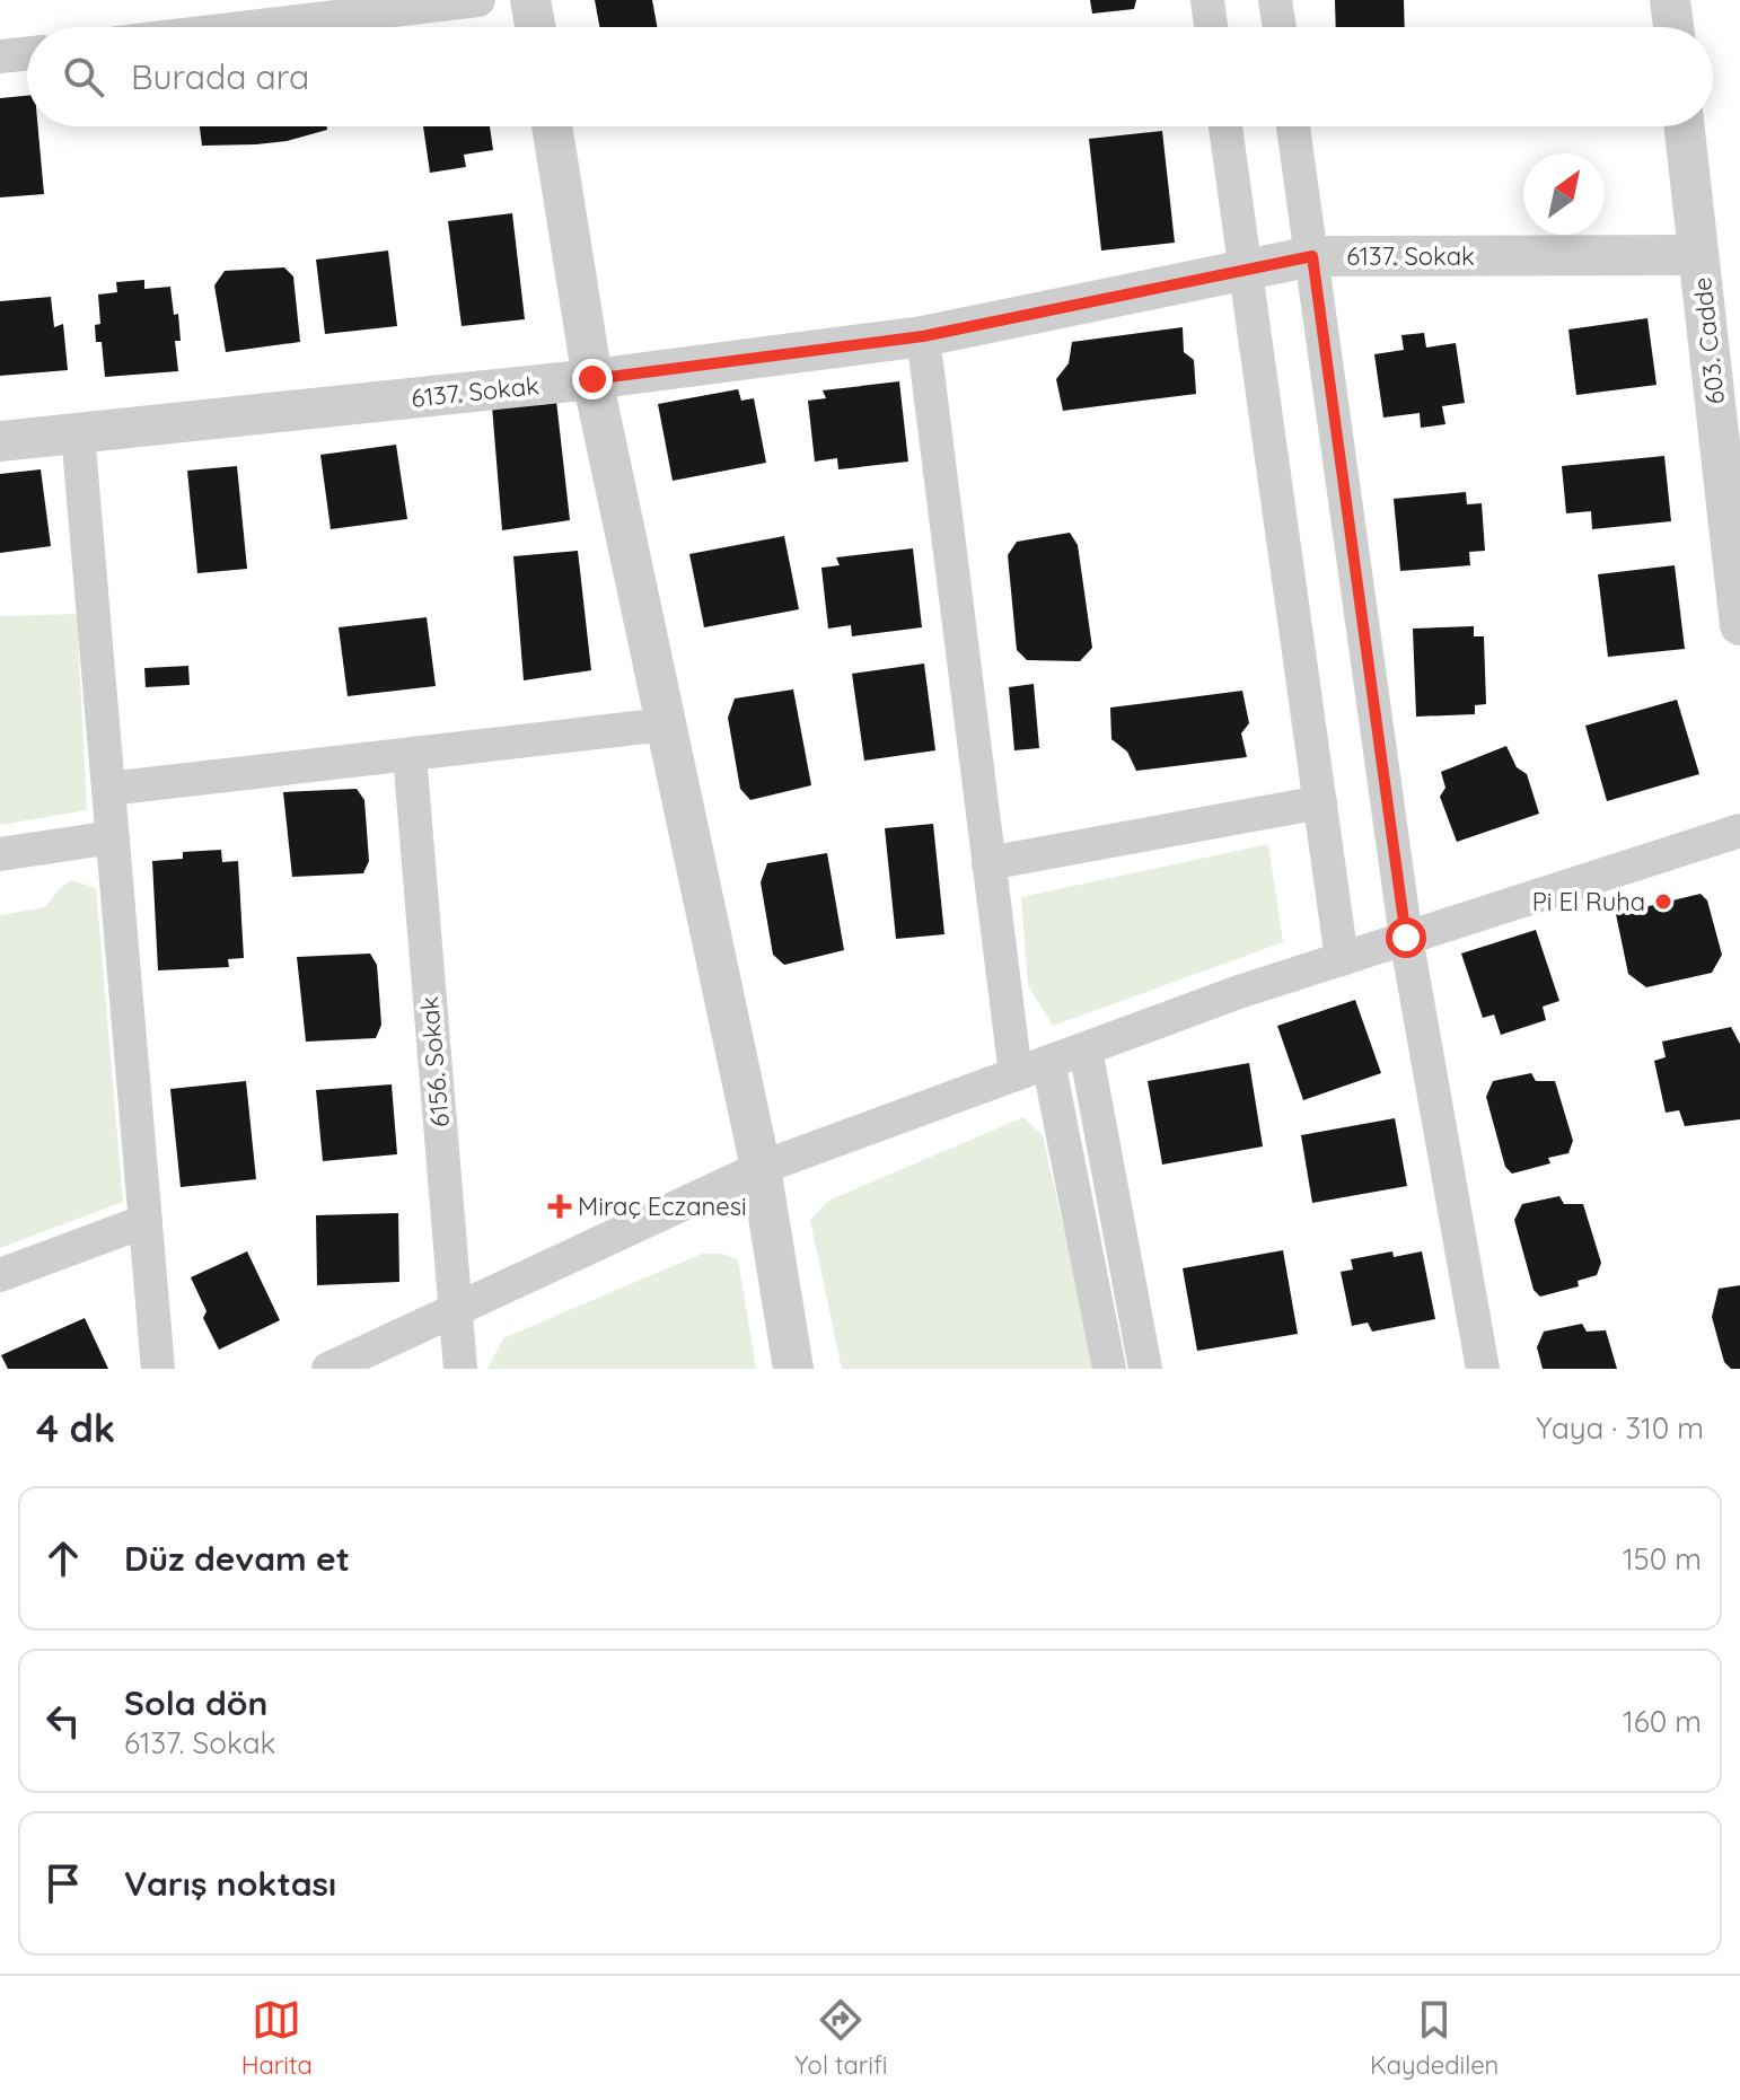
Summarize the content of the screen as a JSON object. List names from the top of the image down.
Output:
{
  "streets": {
    "street": ["6137. Sokak", "603. Cadde", "6156. Sokak"]
  },
  "crossings": [
    ["6137. Sokak", "603. Cadde"]
  ],
  "places": {
    "other": ["Pi El Ruha"],
    "health": ["Miraç Eczanesi"]
  },
  "north": "top right",
  "page": {
    "search": "Burada ara",
    "heading": ["4 dk", "Yaya · 310 m"],
    "list": [
      ["Düz devam et", "150 m"],
      ["Sola dön", "6137. Sokak", "160 m"],
      "Varış noktası"
    ],
    "nav": ["Harita", "Yol tarifi", "Kaydedilen"]
  }
}
